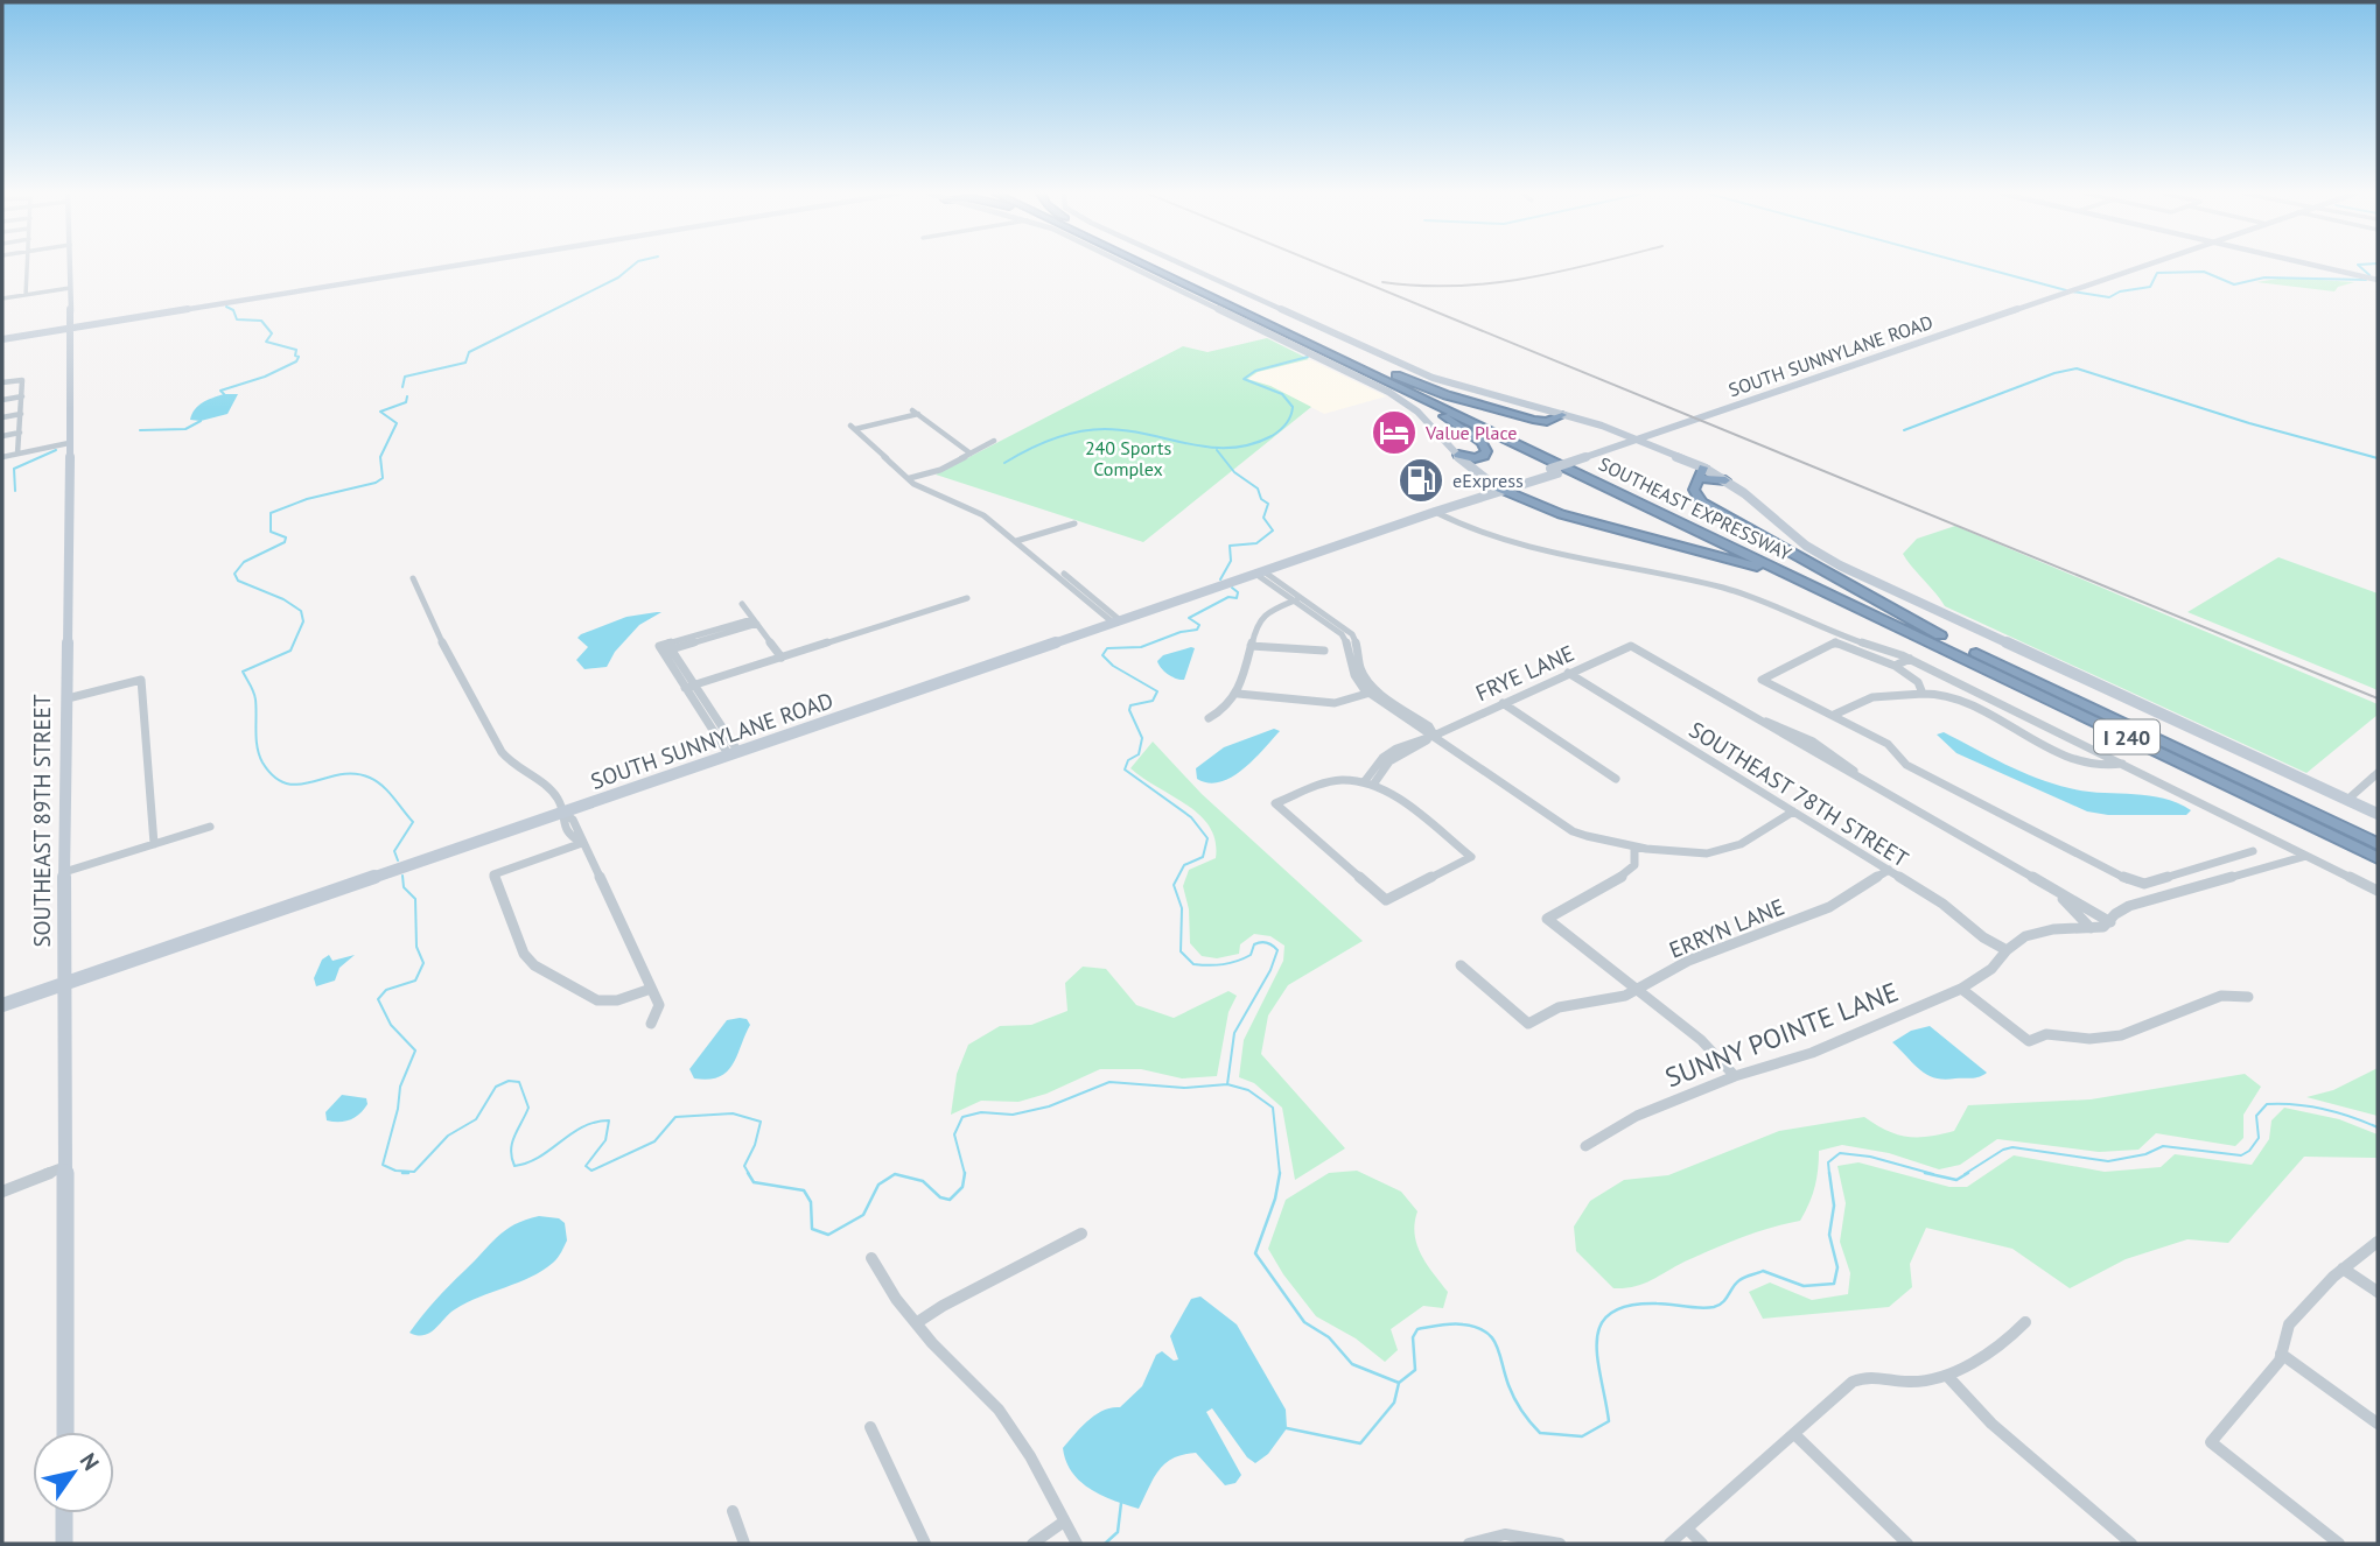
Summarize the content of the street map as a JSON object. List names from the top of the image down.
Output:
{
  "streets": {
    "highway": ["SOUTHEAST EXPRESSWAY", "I 240"],
    "street": [
      "SOUTH SUNNYLANE ROAD",
      "FRYE LANE",
      "SOUTHEAST 78TH STREET",
      "SOUTHEAST 89TH STREET",
      "ERRYN LANE",
      "SUNNY POINTE LANE"
    ]
  },
  "crossings": [
    ["SOUTH SUNNYLANE ROAD", "SOUTHEAST 89TH STREET"],
    ["FRYE LANE", "SOUTHEAST 78TH STREET"],
    ["SOUTHEAST 78TH STREET", "ERRYN LANE"],
    ["SOUTHEAST 78TH STREET", "SUNNY POINTE LANE"]
  ],
  "parks": ["240 Sports Complex"],
  "places": {
    "hotel": ["Value Place"],
    "fuel station": ["eExpress"]
  },
  "north": "top right"
}
